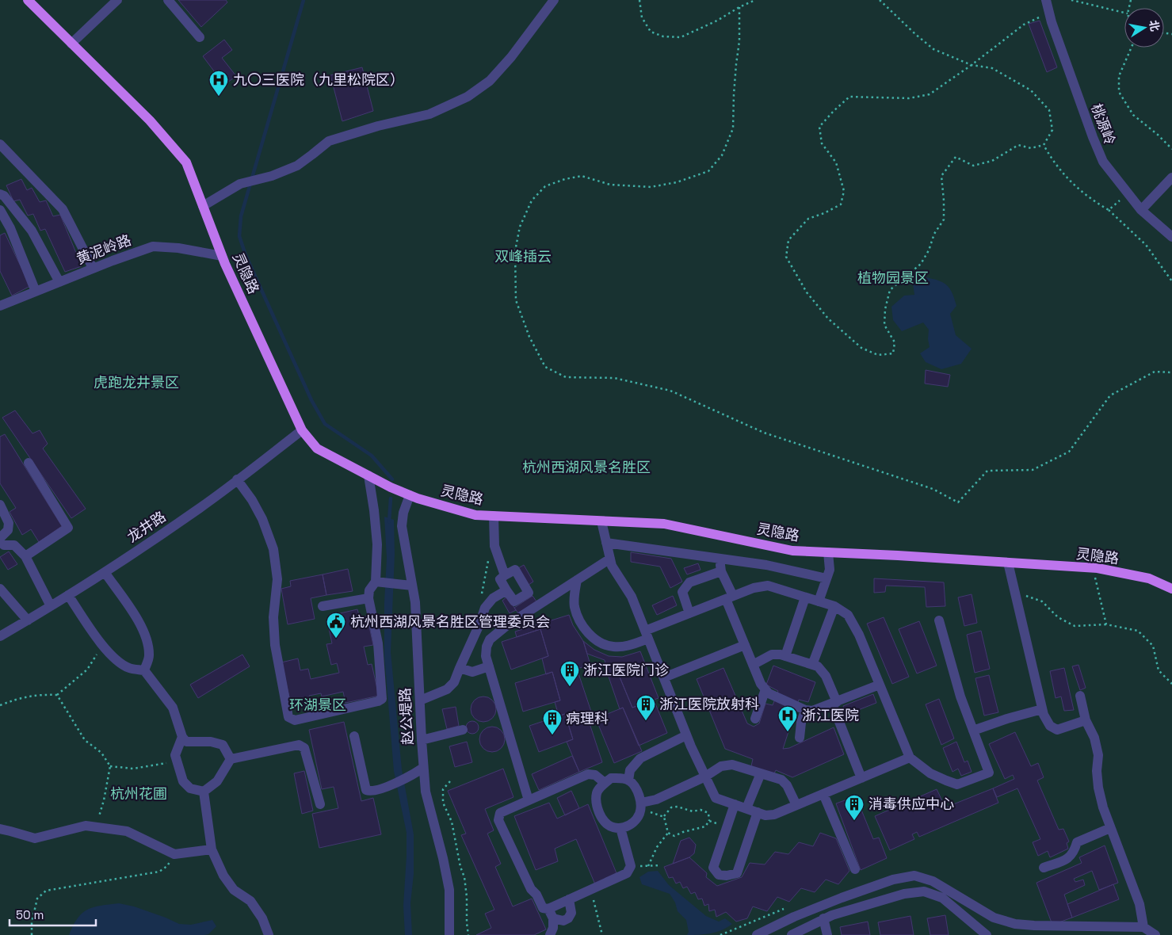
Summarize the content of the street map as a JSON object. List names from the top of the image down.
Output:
{
  "streets": {
    "main road": ["灵隐路"],
    "street": [
      "桃源岭",
      "黄泥岭路",
      "龙井路",
      "赵公堤路"
    ]
  },
  "crossings": [
    ["黄泥岭路", "灵隐路"],
    ["灵隐路", "龙井路"],
    ["灵隐路", "赵公堤路"]
  ],
  "parks": [
    "双峰插云",
    "植物园景区",
    "虎跑龙井景区",
    "杭州西湖风景名胜区",
    "环湖景区",
    "杭州花圃"
  ],
  "places": {
    "hospital": ["九〇三医院（九里松院区）", "浙江医院"],
    "public building": ["杭州西湖风景名胜区管理委员会"],
    "building": [
      "浙江医院门诊",
      "浙江医院放射科",
      "病理科",
      "消毒供应中心"
    ]
  },
  "scale_bar": "50 m",
  "north": "right"
}
